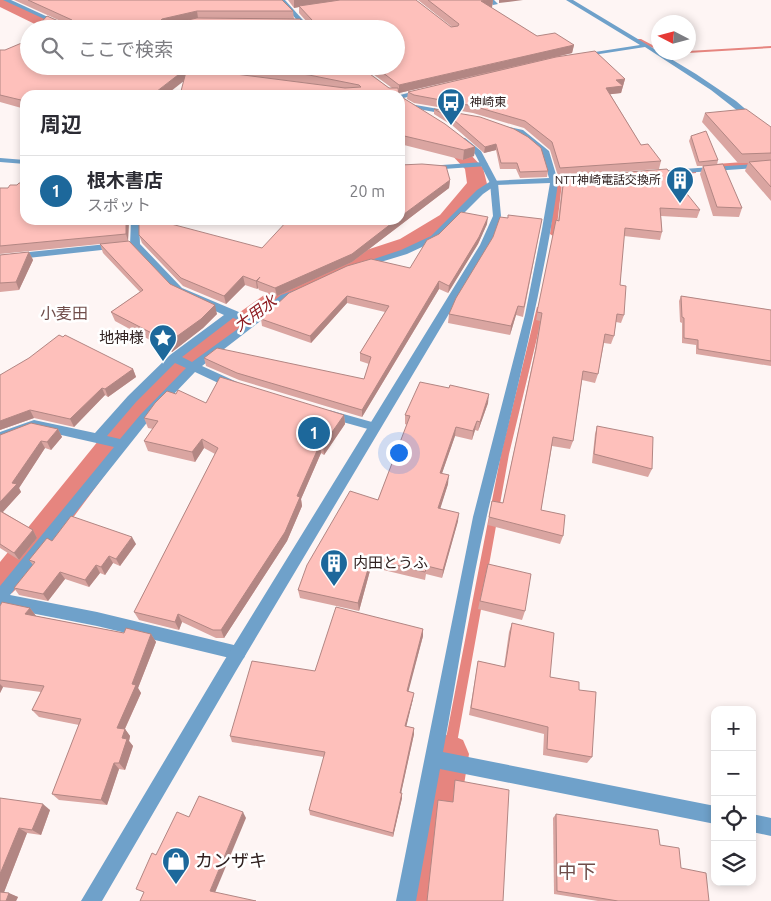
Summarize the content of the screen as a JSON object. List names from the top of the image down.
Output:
{
  "districts": ["小麦田", "中下"],
  "water": ["大用水"],
  "places": {
    "bus stop": ["神崎東"],
    "building": ["NTT神崎電話交換所", "内田とうふ"],
    "place": ["地神様"],
    "shop": ["カンザキ"]
  },
  "north": "left",
  "page": {
    "search": "ここで検索",
    "heading": "周辺",
    "list": [
      {
        "mark": "1",
        "name": "根木書店",
        "note": "スポット",
        "value": "20 m"
      }
    ],
    "pins": "1",
    "map_buttons": ["+", "−"]
  }
}
